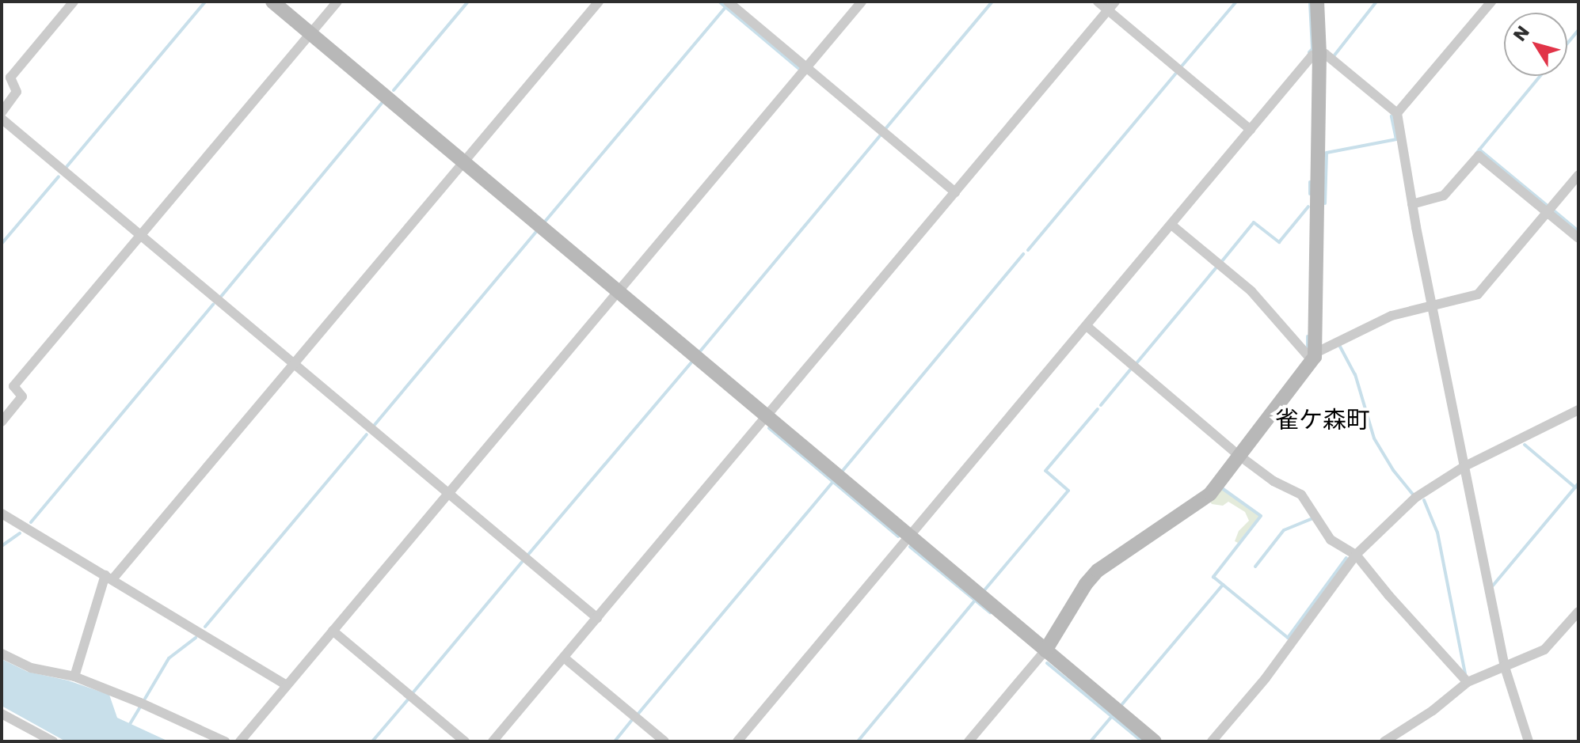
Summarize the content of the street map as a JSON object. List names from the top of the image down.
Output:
{
  "districts": ["雀ケ森町"],
  "north": "top left"
}
